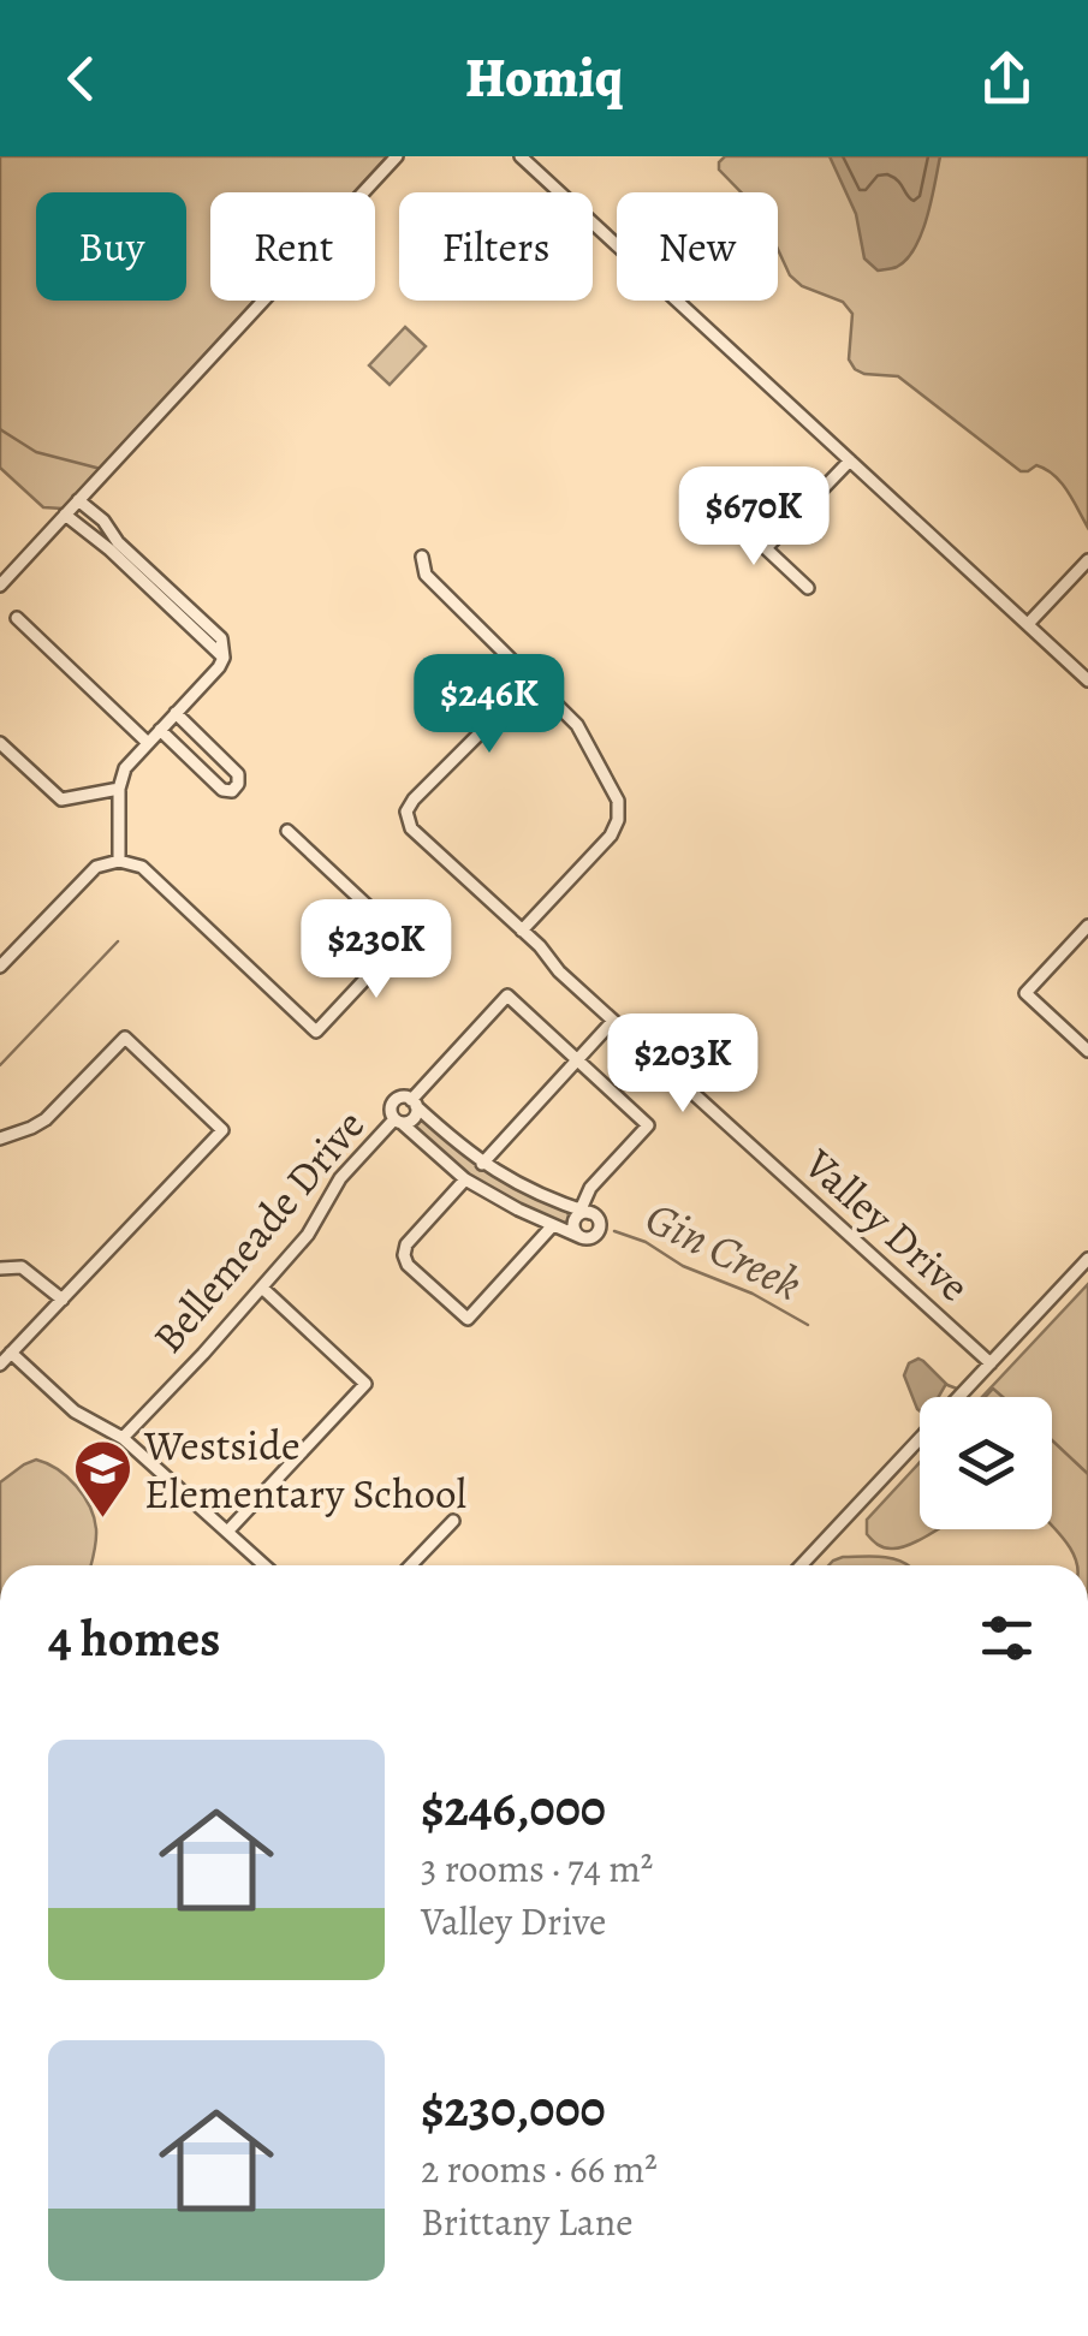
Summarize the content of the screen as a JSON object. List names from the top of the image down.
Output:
{
  "streets": {
    "street": ["Valley Drive", "Bellemeade Drive"]
  },
  "water": ["Gin Creek"],
  "places": {
    "school or university": ["Westside Elementary School"]
  },
  "page": {
    "header": "Homiq",
    "chip": [
      "Buy",
      "Rent",
      "Filters",
      "New"
    ],
    "price": [
      "$670K",
      "$246K",
      "$230K",
      "$203K"
    ],
    "heading": "4 homes",
    "list": [
      {
        "name": "$246,000",
        "note": "3 rooms · 74 m² · Valley Drive"
      },
      {
        "name": "$230,000",
        "note": "2 rooms · 66 m² · Brittany Lane"
      }
    ]
  }
}
